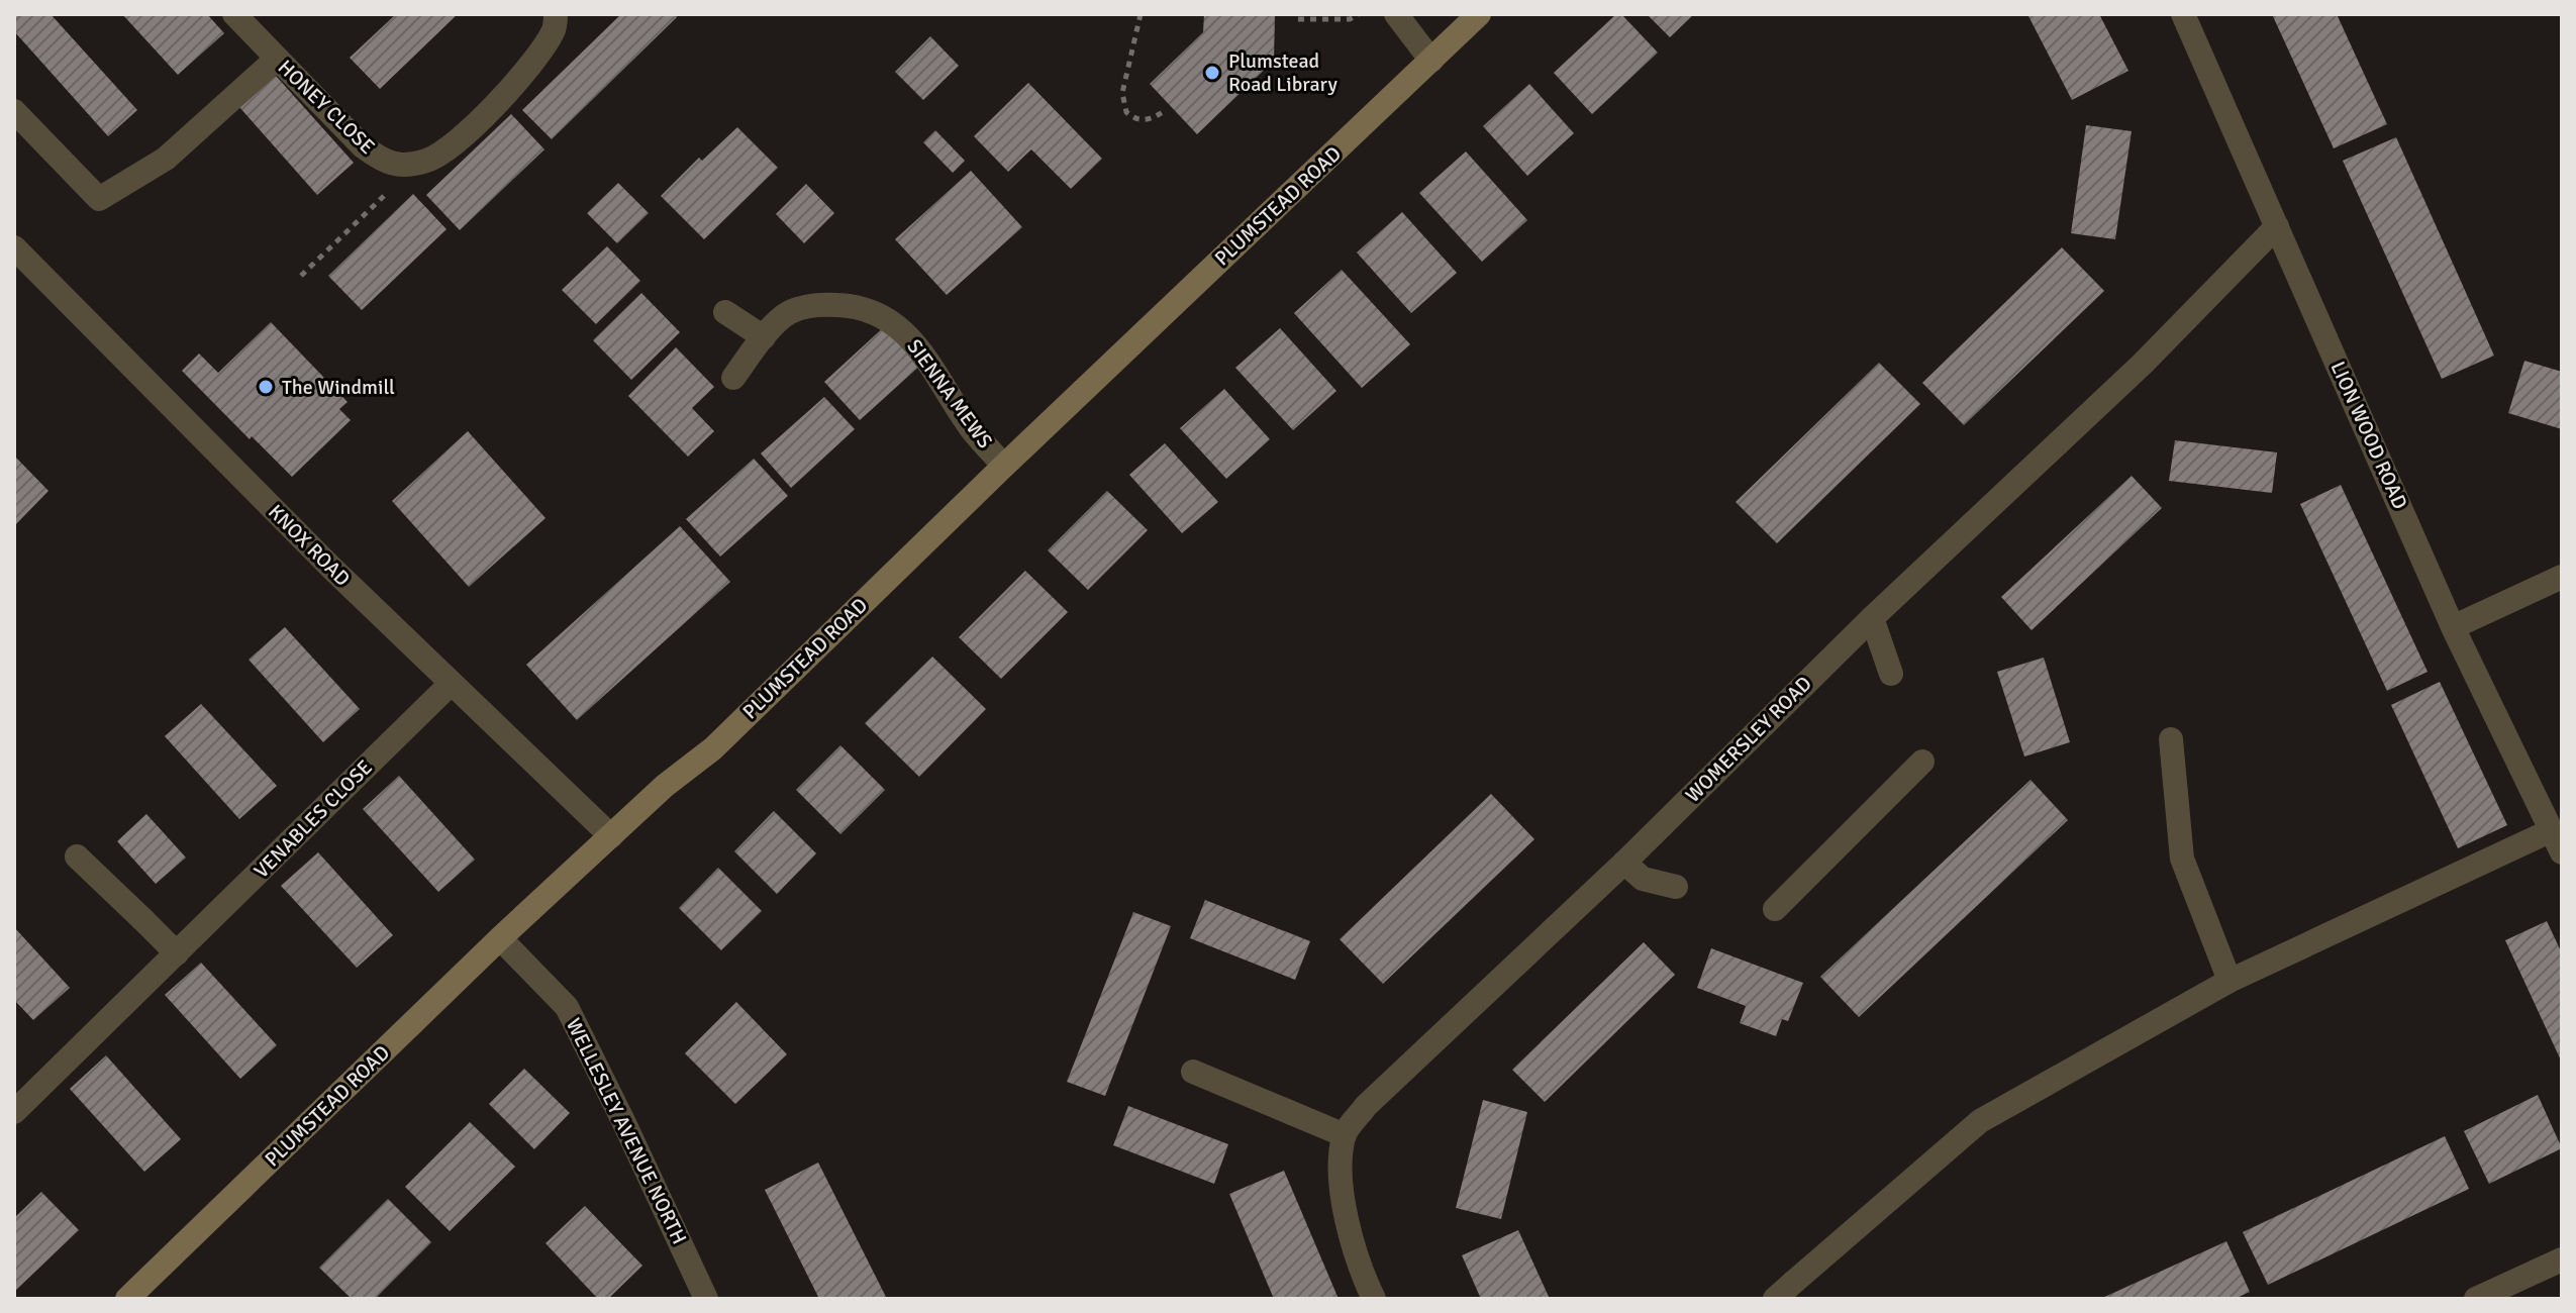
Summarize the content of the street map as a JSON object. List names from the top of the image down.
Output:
{
  "streets": {
    "main road": ["PLUMSTEAD ROAD"],
    "street": [
      "HONEY CLOSE",
      "SIENNA MEWS",
      "LION WOOD ROAD",
      "KNOX ROAD",
      "WOMERSLEY ROAD",
      "VENABLES CLOSE",
      "WELLESLEY AVENUE NORTH"
    ]
  },
  "crossings": [
    ["PLUMSTEAD ROAD", "SIENNA MEWS"],
    ["PLUMSTEAD ROAD", "KNOX ROAD"],
    ["PLUMSTEAD ROAD", "WELLESLEY AVENUE NORTH"],
    ["LION WOOD ROAD", "WOMERSLEY ROAD"],
    ["KNOX ROAD", "VENABLES CLOSE"]
  ],
  "places": ["Plumstead Road Library", "The Windmill"]
}
